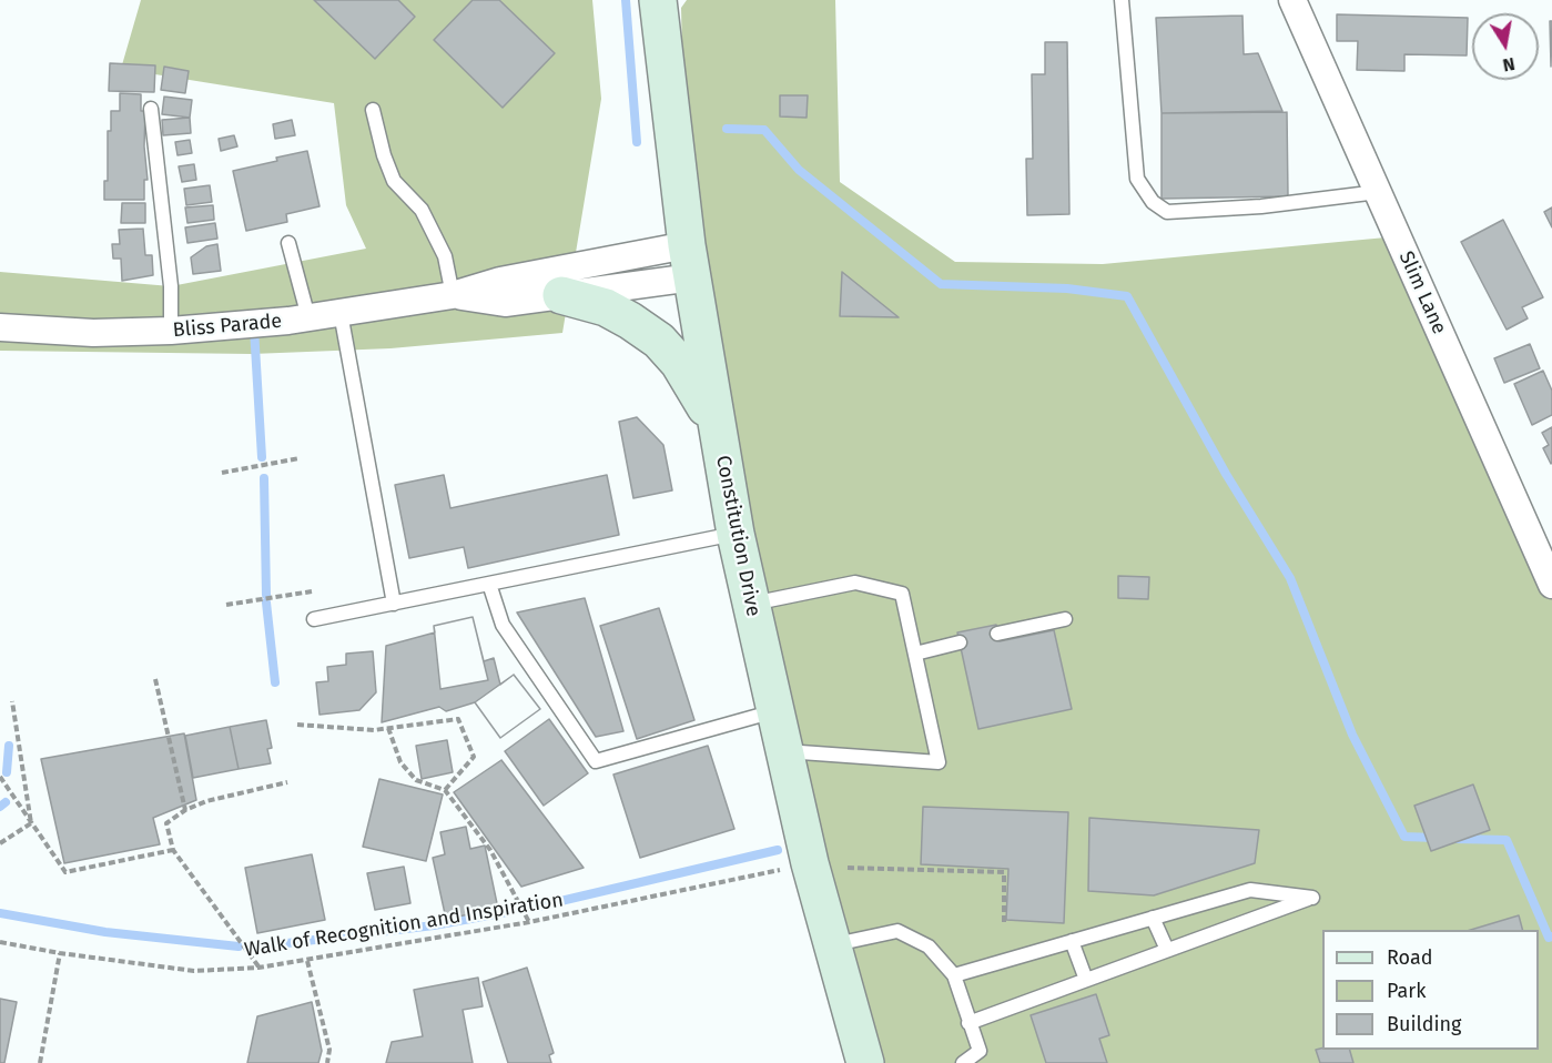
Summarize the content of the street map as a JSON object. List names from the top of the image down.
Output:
{
  "streets": {
    "main road": ["Constitution Drive"],
    "street": ["Slim Lane", "Bliss Parade"],
    "path": ["Walk of Recognition and Inspiration"]
  },
  "crossings": [
    ["Bliss Parade", "Constitution Drive"],
    ["Constitution Drive", "Walk of Recognition and Inspiration"]
  ],
  "legend": ["Road", "Park", "Building"],
  "north": "bottom"
}
